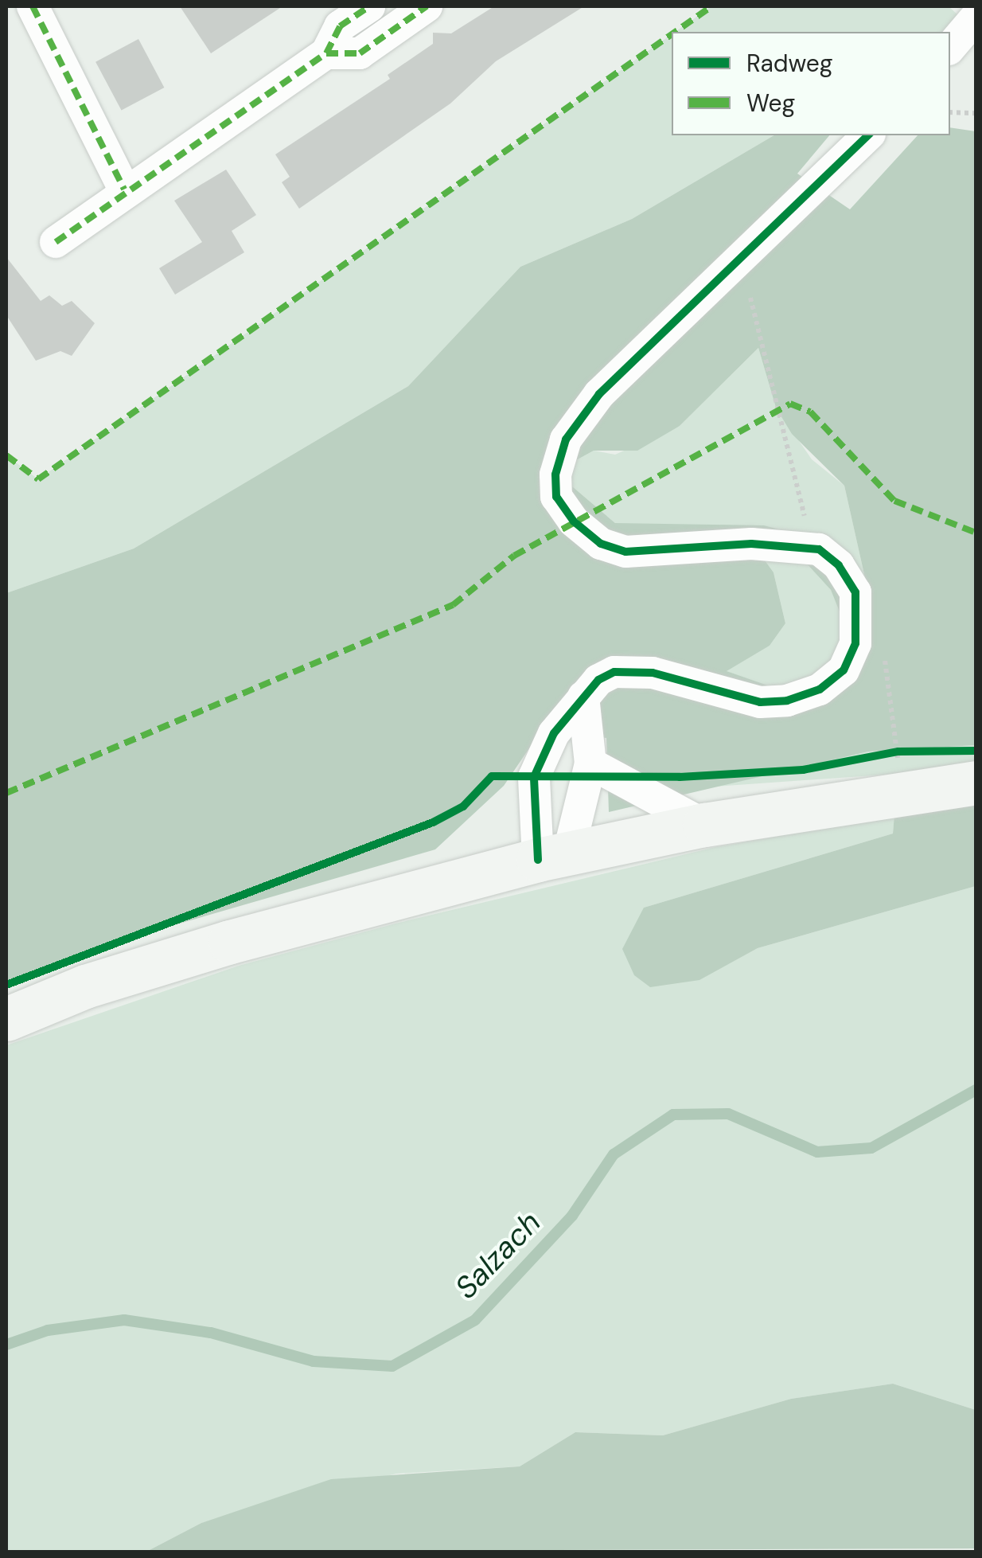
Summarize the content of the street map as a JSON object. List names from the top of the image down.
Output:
{
  "water": ["Salzach"],
  "legend": ["Radweg", "Weg"]
}
